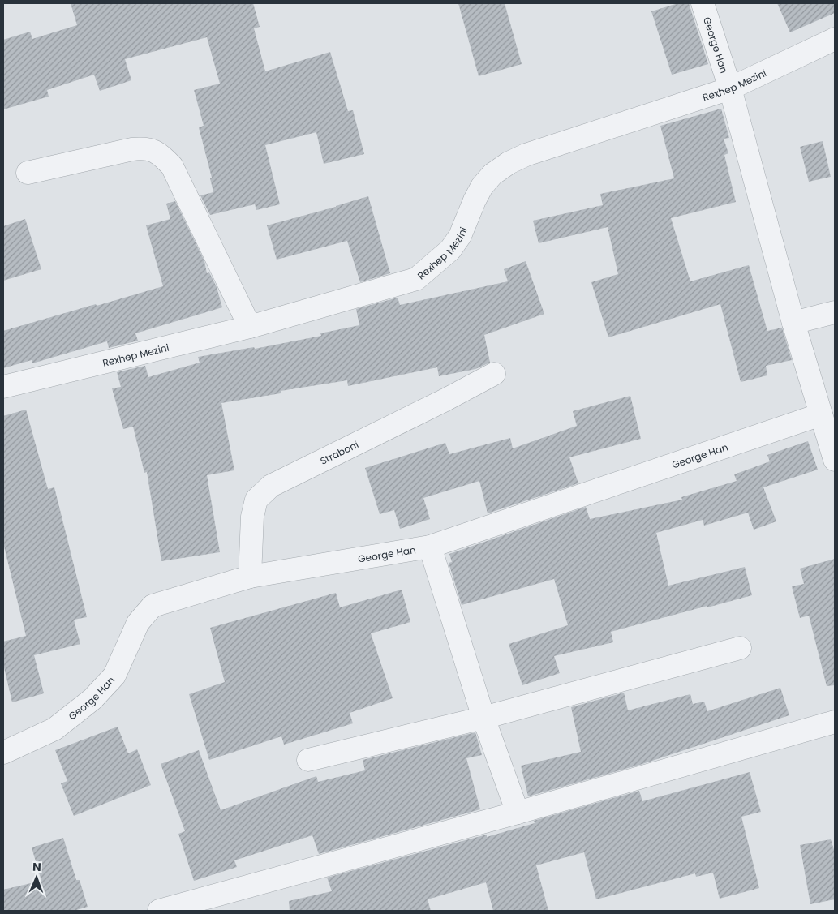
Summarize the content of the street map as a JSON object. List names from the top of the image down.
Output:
{
  "streets": {
    "street": ["George Han", "Rexhep Mezini", "Straboni"]
  },
  "crossings": [
    ["George Han", "Rexhep Mezini"],
    ["George Han", "Straboni"]
  ],
  "north": "top"
}
